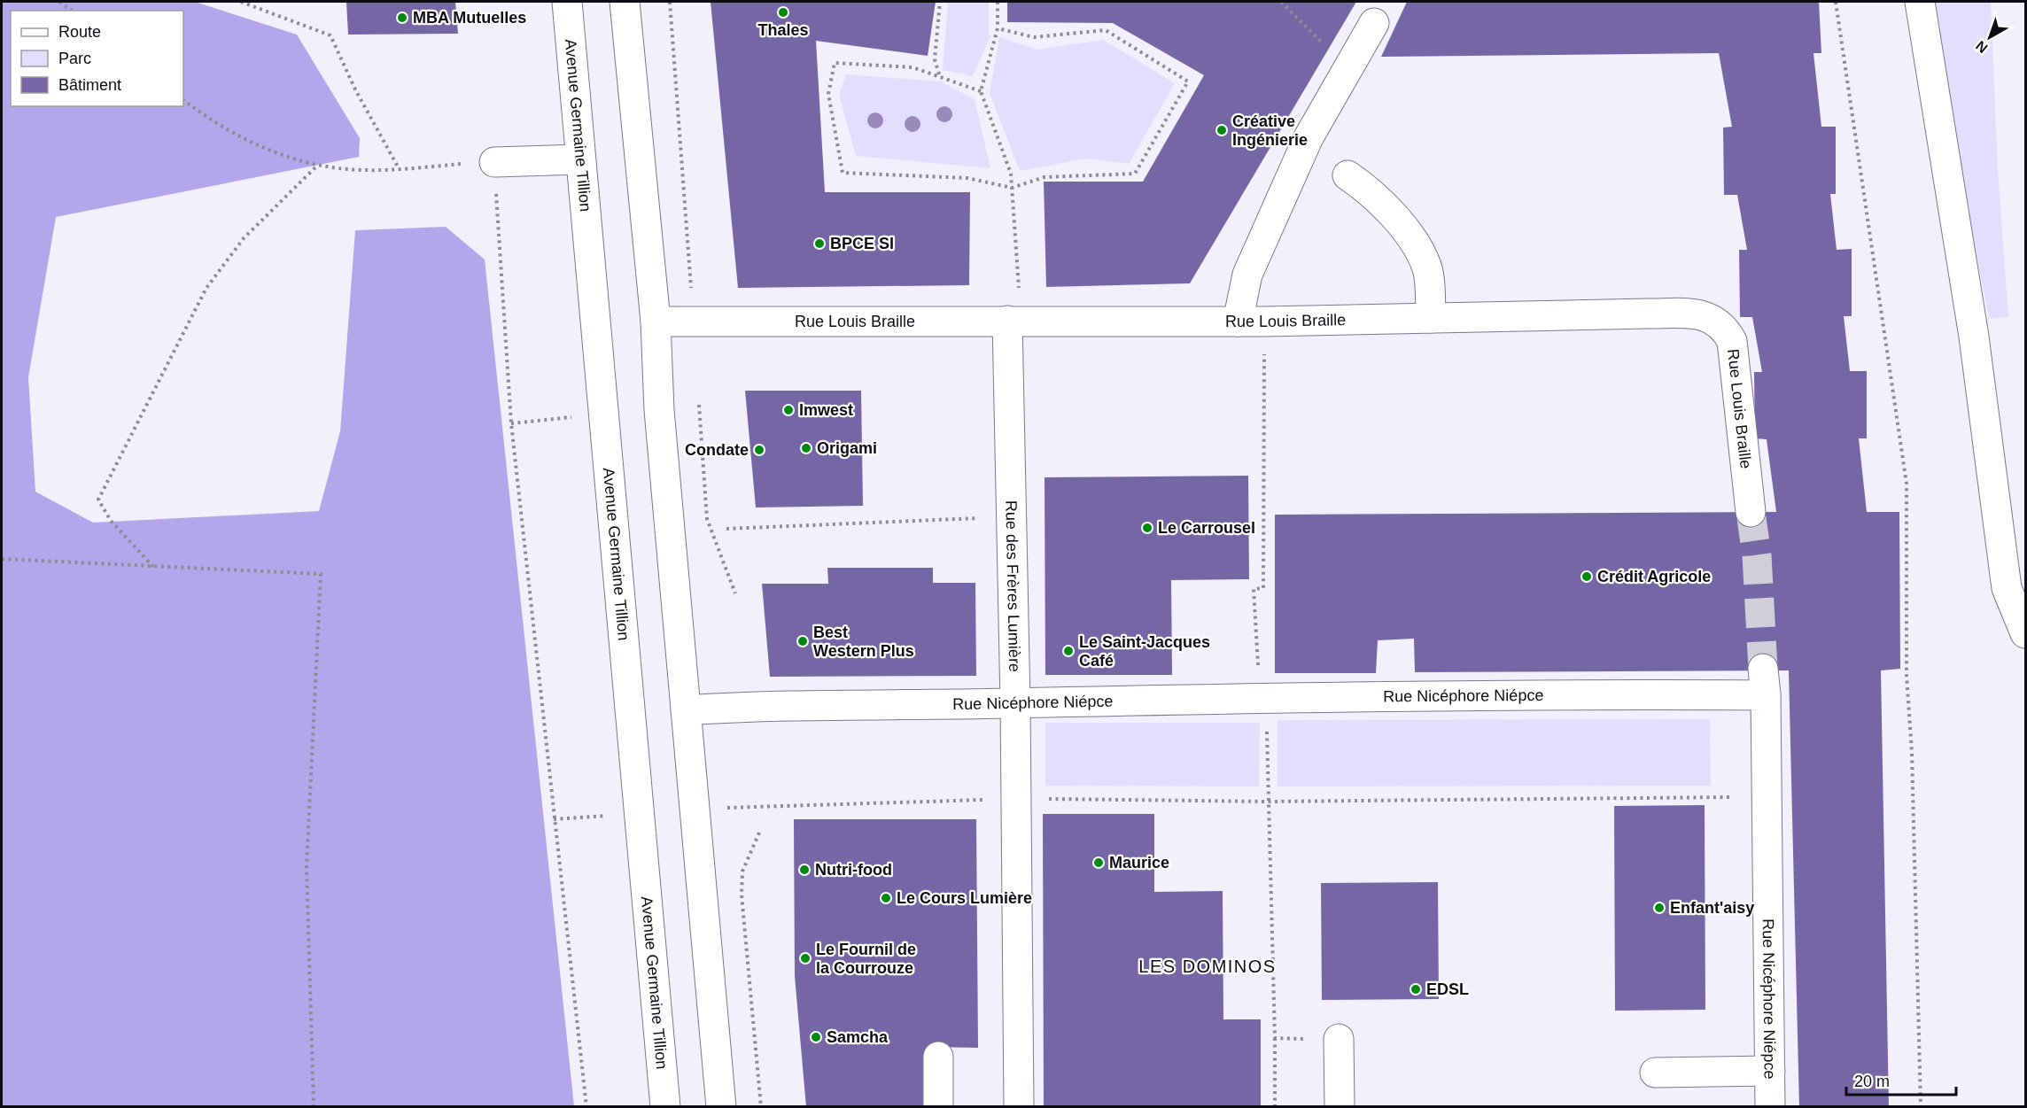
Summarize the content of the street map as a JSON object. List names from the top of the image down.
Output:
{
  "streets": {
    "main road": [
      "Avenue Germaine Tillion",
      "Rue Louis Braille",
      "Rue des Frères Lumière",
      "Rue Nicéphore Niépce"
    ]
  },
  "crossings": [
    ["Rue Louis Braille", "Rue des Frères Lumière"],
    ["Rue des Frères Lumière", "Rue Nicéphore Niépce"]
  ],
  "districts": ["LES DOMINOS"],
  "places": [
    "Thales",
    "MBA Mutuelles",
    "Créative Ingénierie",
    "BPCE SI",
    "Imwest",
    "Origami",
    "Condate",
    "Le Carrousel",
    "Crédit Agricole",
    "Best Western Plus",
    "Le Saint-Jacques Café",
    "Maurice",
    "Nutri-food",
    "Le Cours Lumière",
    "Enfant'aisy",
    "Le Fournil de la Courrouze",
    "EDSL",
    "Samcha"
  ],
  "legend": ["Route", "Parc", "Bâtiment"],
  "scale_bar": "20 m",
  "north": "bottom left"
}
